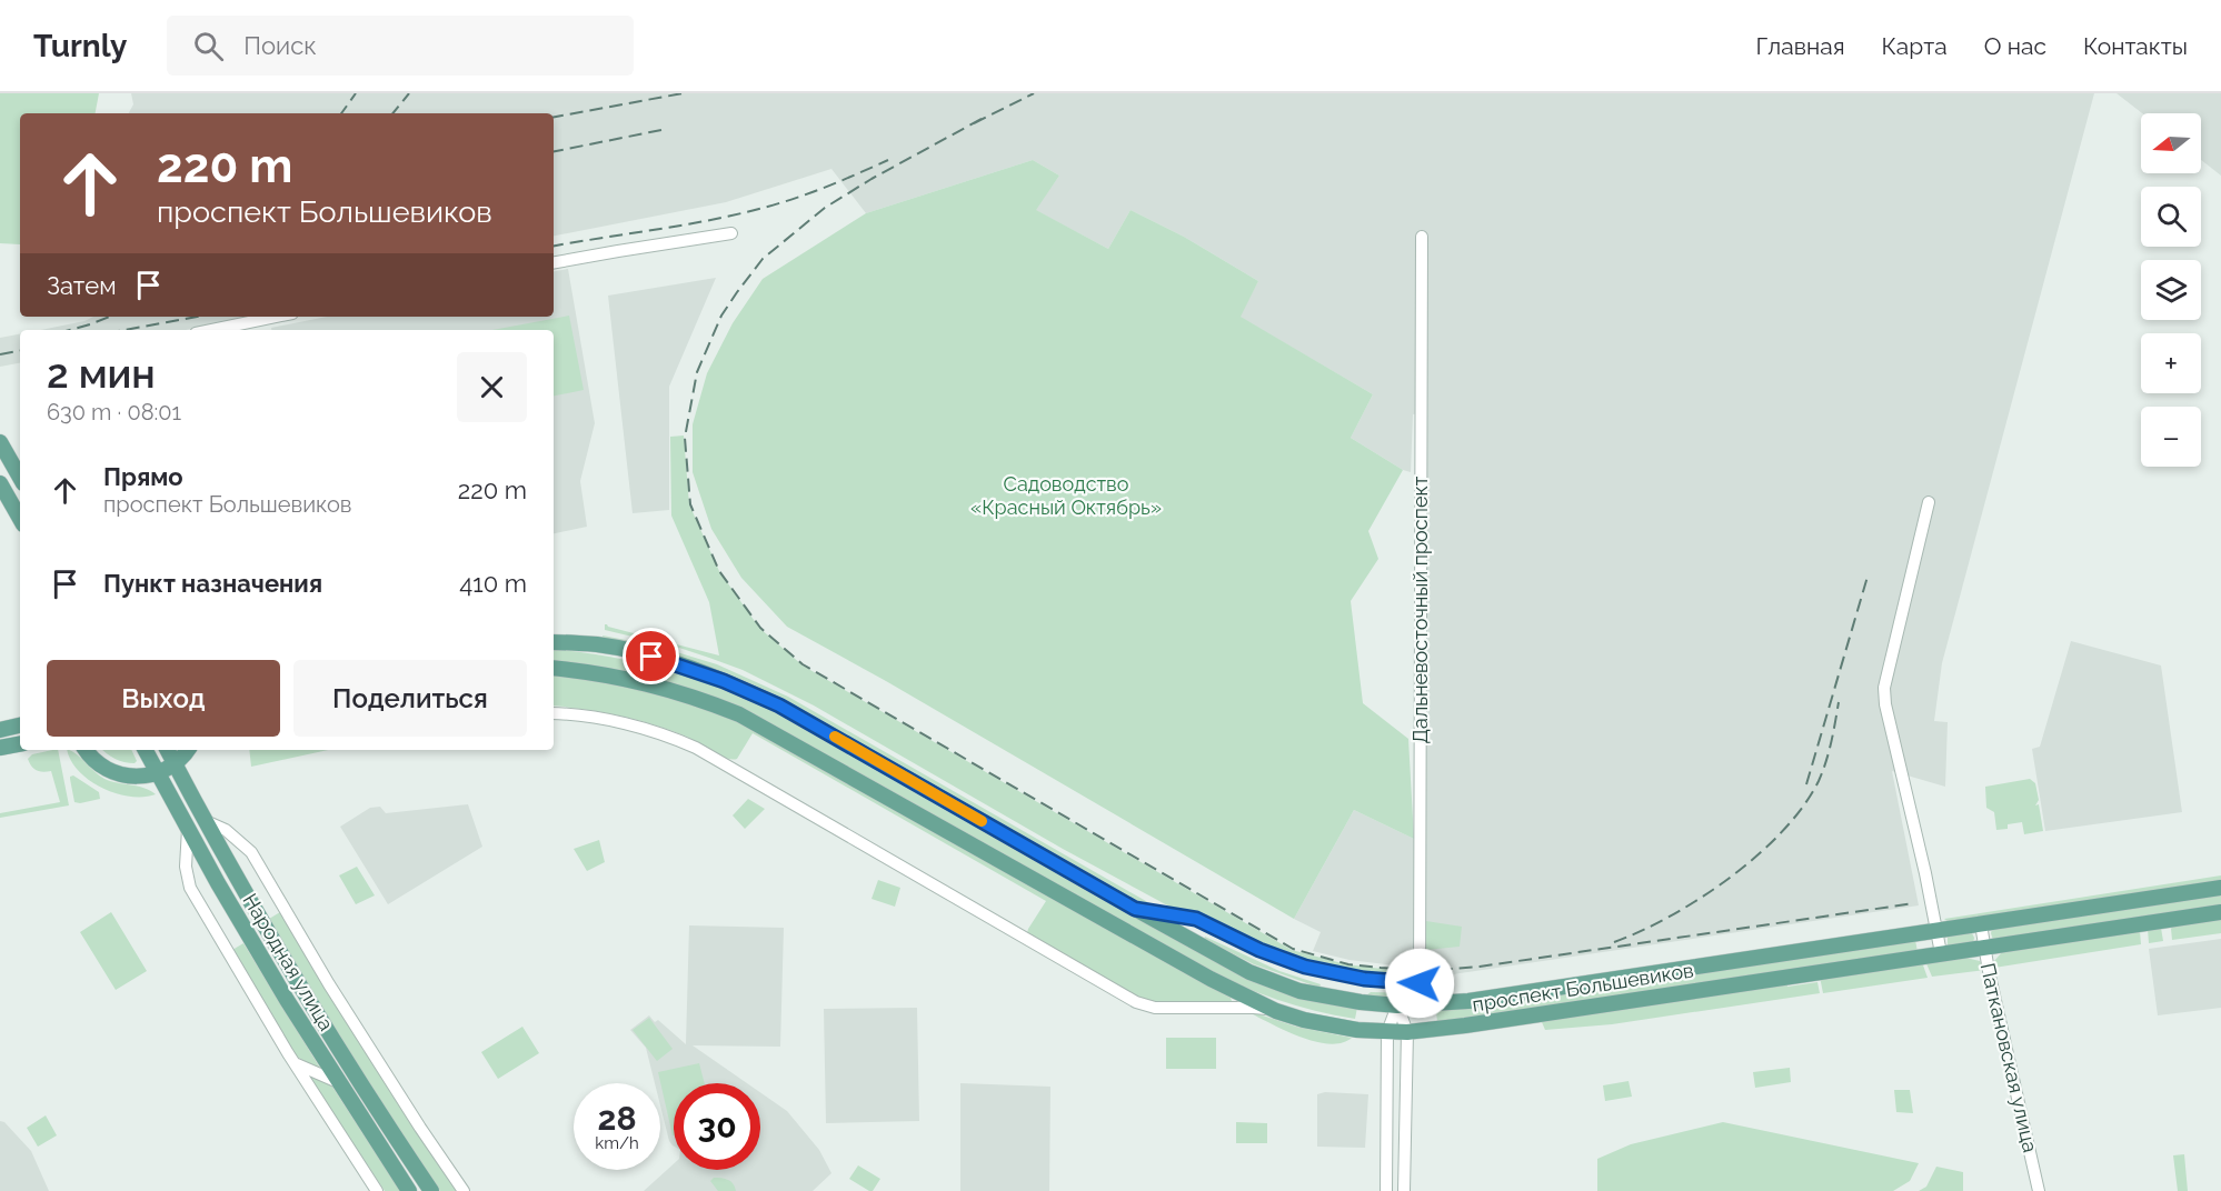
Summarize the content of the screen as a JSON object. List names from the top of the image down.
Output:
{
  "streets": {
    "main road": ["Народная улица", "проспект Большевиков"],
    "street": ["Дальневосточный проспект", "Паткановская улица"]
  },
  "crossings": [
    ["проспект Большевиков", "Паткановская улица"]
  ],
  "parks": ["Садоводство «Красный Октябрь»"],
  "north": "left",
  "page": {
    "header": "Turnly",
    "search": "Поиск",
    "nav": [
      "Главная",
      "Карта",
      "О нас",
      "Контакты"
    ],
    "map_buttons": ["+", "−"],
    "turn": ["220 m", "проспект Большевиков"],
    "then": "Затем",
    "heading": ["2 мин", "630 m · 08:01"],
    "list": [
      {
        "name": "Прямо",
        "note": "проспект Большевиков",
        "value": "220 m"
      },
      {
        "name": "Пункт назначения",
        "value": "410 m"
      }
    ],
    "buttons": ["Выход", "Поделиться"],
    "speed": "28 km/h",
    "limit": "30"
  }
}
